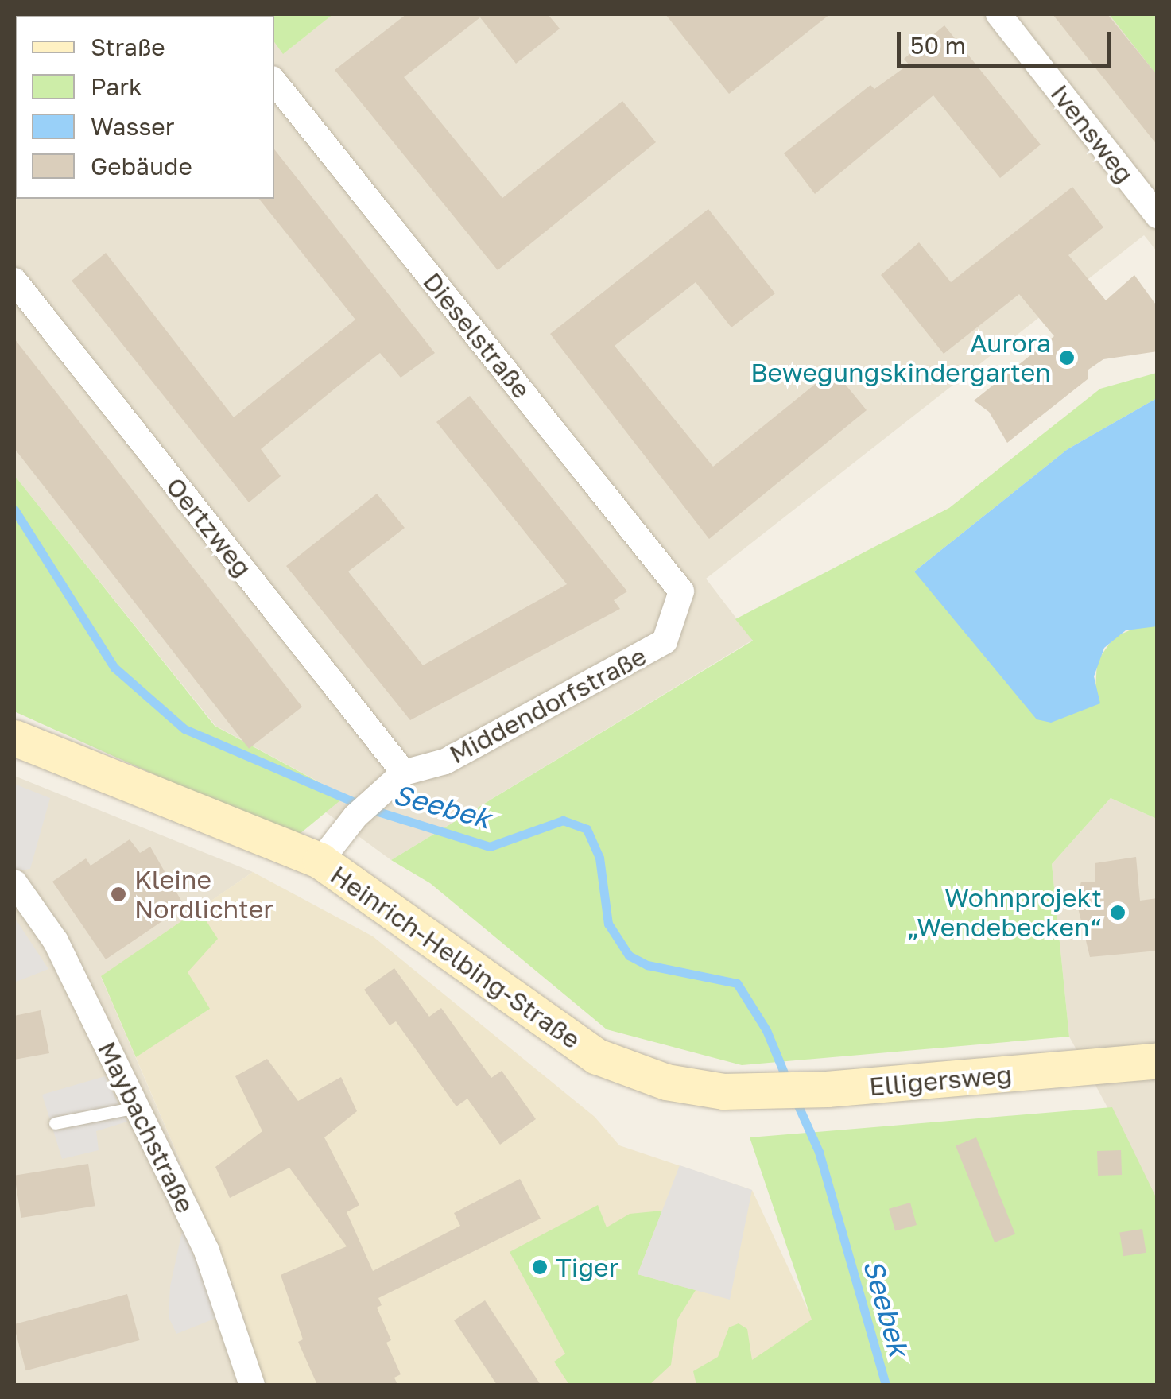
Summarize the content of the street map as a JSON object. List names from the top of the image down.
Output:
{
  "streets": {
    "street": [
      "Ivensweg",
      "Dieselstraße",
      "Oertzweg",
      "Middendorfstraße",
      "Heinrich-Helbing-Straße",
      "Elligersweg",
      "Maybachstraße"
    ]
  },
  "crossings": [
    ["Dieselstraße", "Middendorfstraße"],
    ["Oertzweg", "Middendorfstraße"],
    ["Middendorfstraße", "Heinrich-Helbing-Straße"],
    ["Heinrich-Helbing-Straße", "Elligersweg"]
  ],
  "water": ["Seebek"],
  "places": [
    "Aurora Bewegungskindergarten",
    "Kleine Nordlichter",
    "Wohnprojekt „Wendebecken“",
    "Tiger"
  ],
  "legend": [
    "Straße",
    "Park",
    "Wasser",
    "Gebäude"
  ],
  "scale_bar": "50 m"
}
